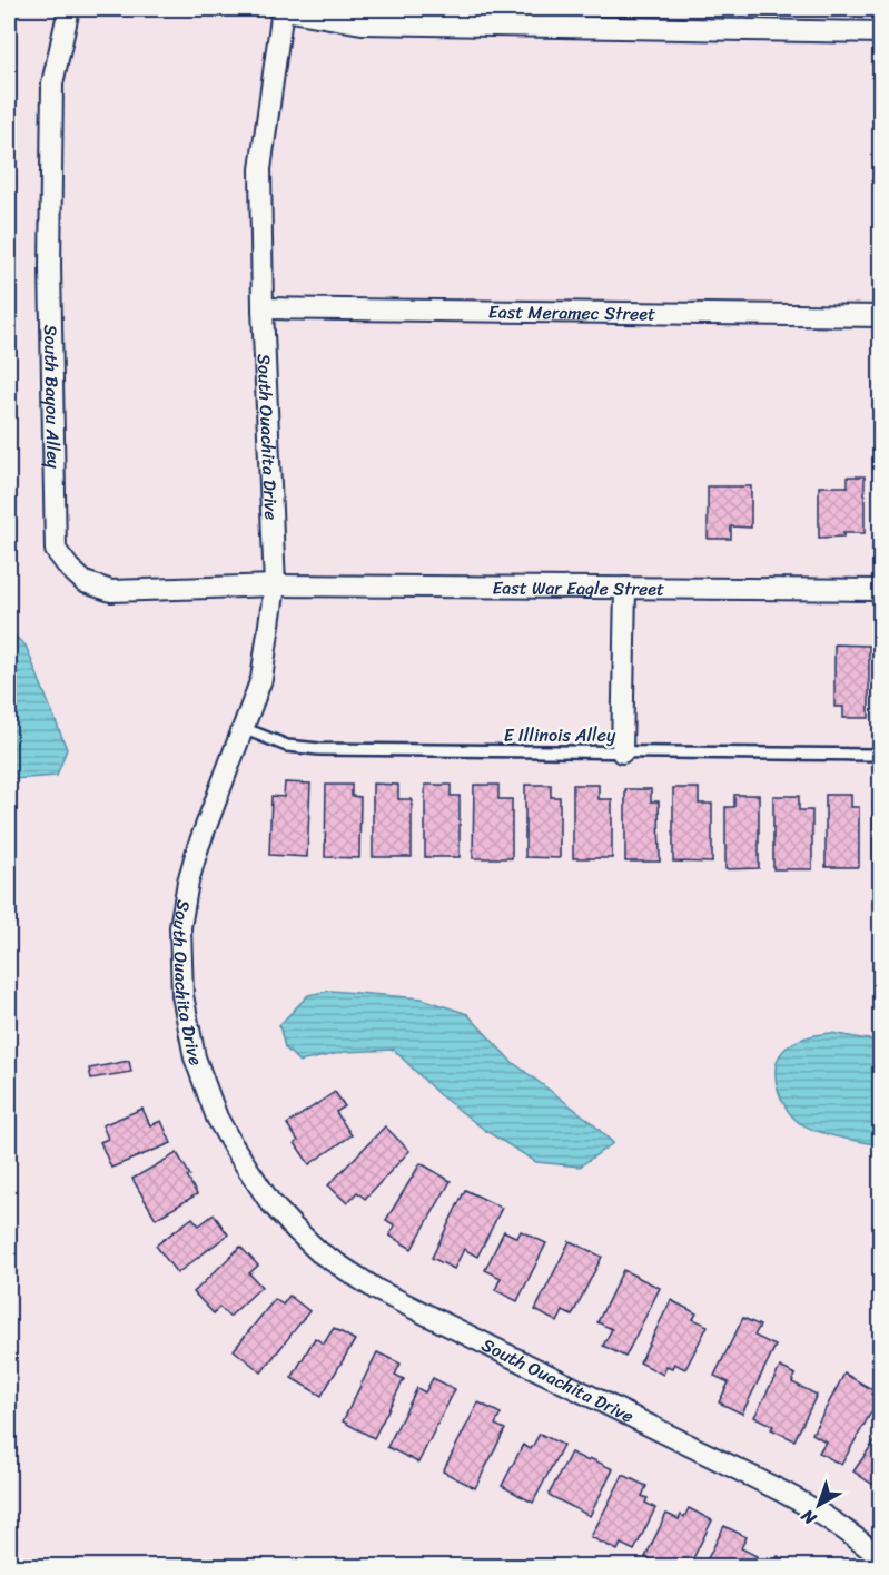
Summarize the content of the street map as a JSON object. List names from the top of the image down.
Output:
{
  "streets": {
    "street": [
      "East Meramec Street",
      "South Bayou Alley",
      "South Ouachita Drive",
      "East War Eagle Street"
    ],
    "lane": ["E Illinois Alley"]
  },
  "crossings": [
    ["East Meramec Street", "South Ouachita Drive"],
    ["South Bayou Alley", "South Ouachita Drive"],
    ["South Bayou Alley", "East War Eagle Street"],
    ["South Ouachita Drive", "East War Eagle Street"],
    ["South Ouachita Drive", "E Illinois Alley"]
  ],
  "north": "bottom left"
}
